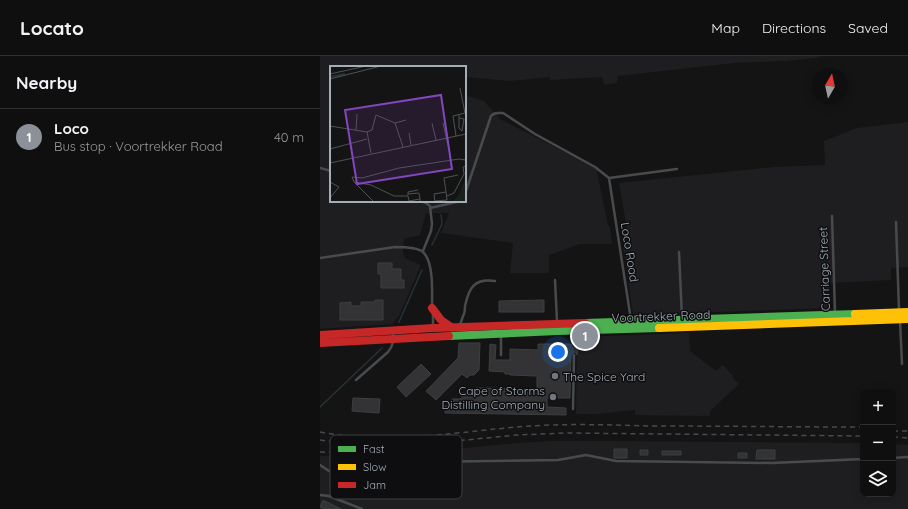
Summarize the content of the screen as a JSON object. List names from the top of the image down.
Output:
{
  "streets": {
    "main road": ["Voortrekker Road"],
    "lane": ["Loco Road", "Carriage Street"]
  },
  "crossings": [
    ["Loco Road", "Voortrekker Road"],
    ["Carriage Street", "Voortrekker Road"]
  ],
  "places": ["The Spice Yard", "Cape of Storms Distilling Company"],
  "legend": ["Fast", "Slow", "Jam"],
  "north": "top",
  "page": {
    "header": "Locato",
    "nav": ["Map", "Directions", "Saved"],
    "heading": "Nearby",
    "list": [
      {
        "mark": "1",
        "name": "Loco",
        "note": "Bus stop · Voortrekker Road",
        "value": "40 m"
      }
    ],
    "pins": "1",
    "map_buttons": ["+", "−"]
  }
}
